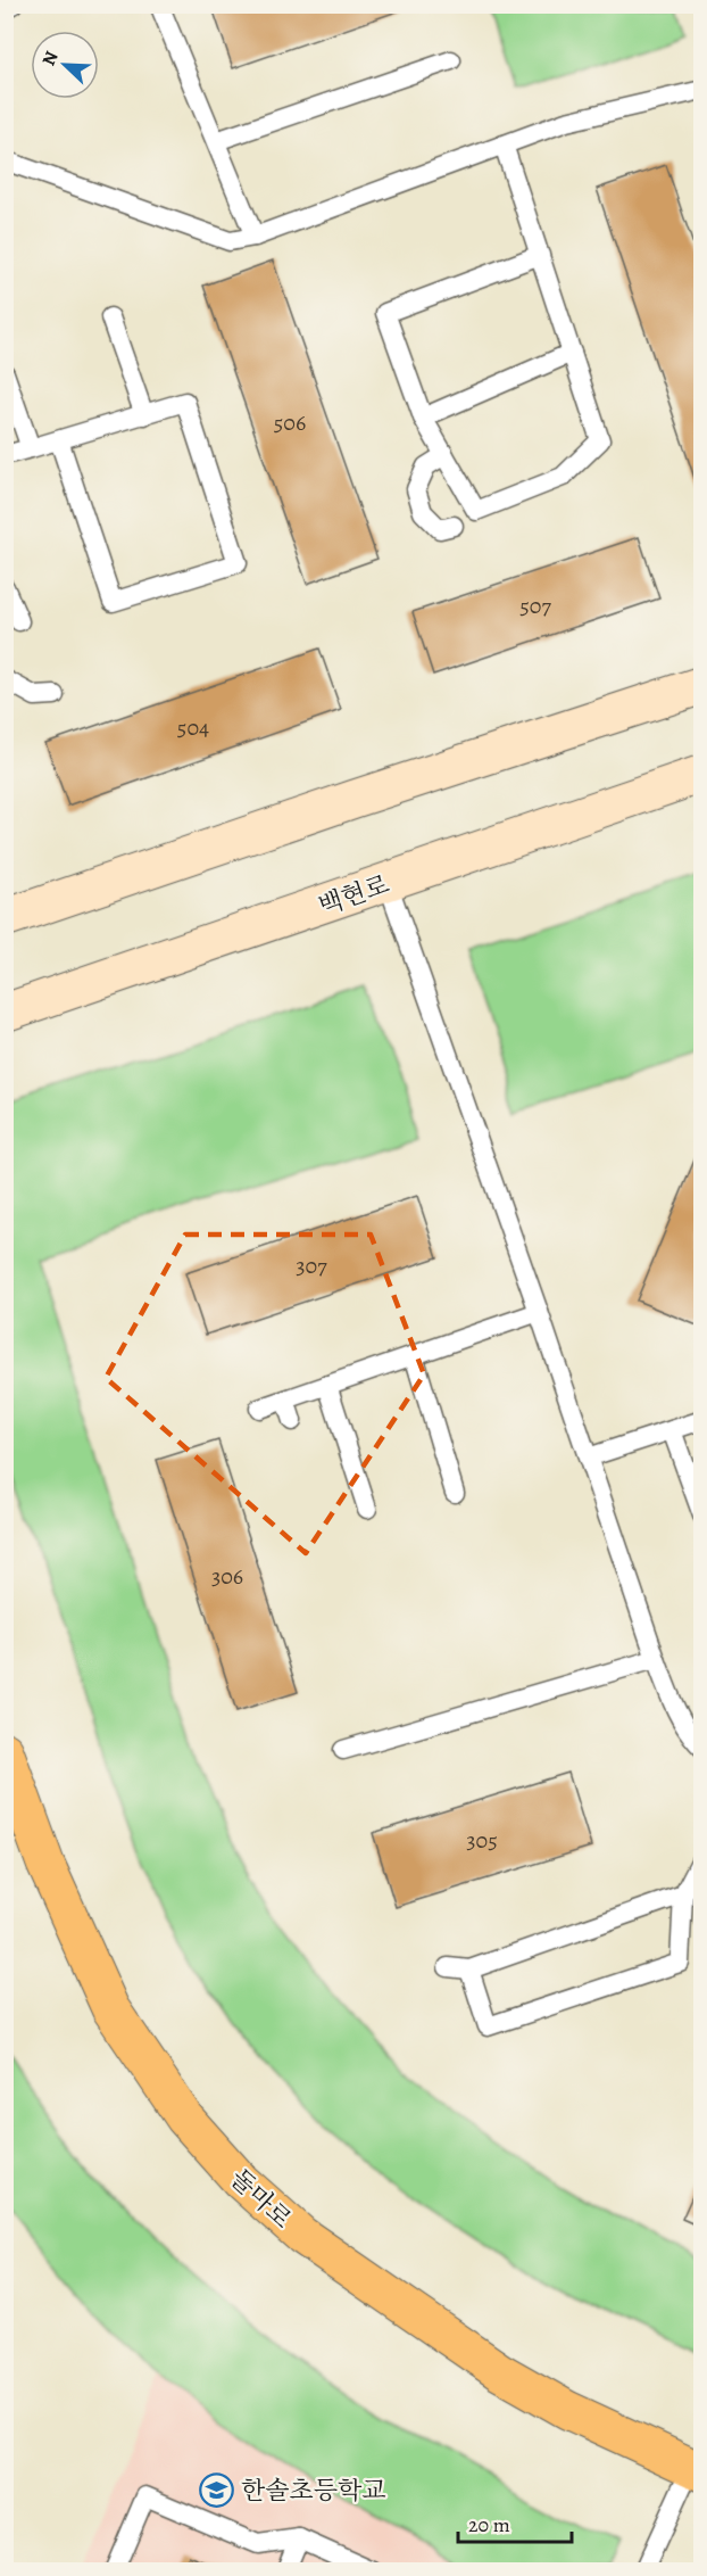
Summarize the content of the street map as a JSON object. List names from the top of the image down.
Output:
{
  "streets": {
    "main road": ["백현로", "돌마로"]
  },
  "places": {
    "school or university": ["한솔초등학교"]
  },
  "house_numbers": [
    "506",
    "507",
    "504",
    "307",
    "306",
    "305"
  ],
  "scale_bar": "20 m",
  "north": "top left"
}
